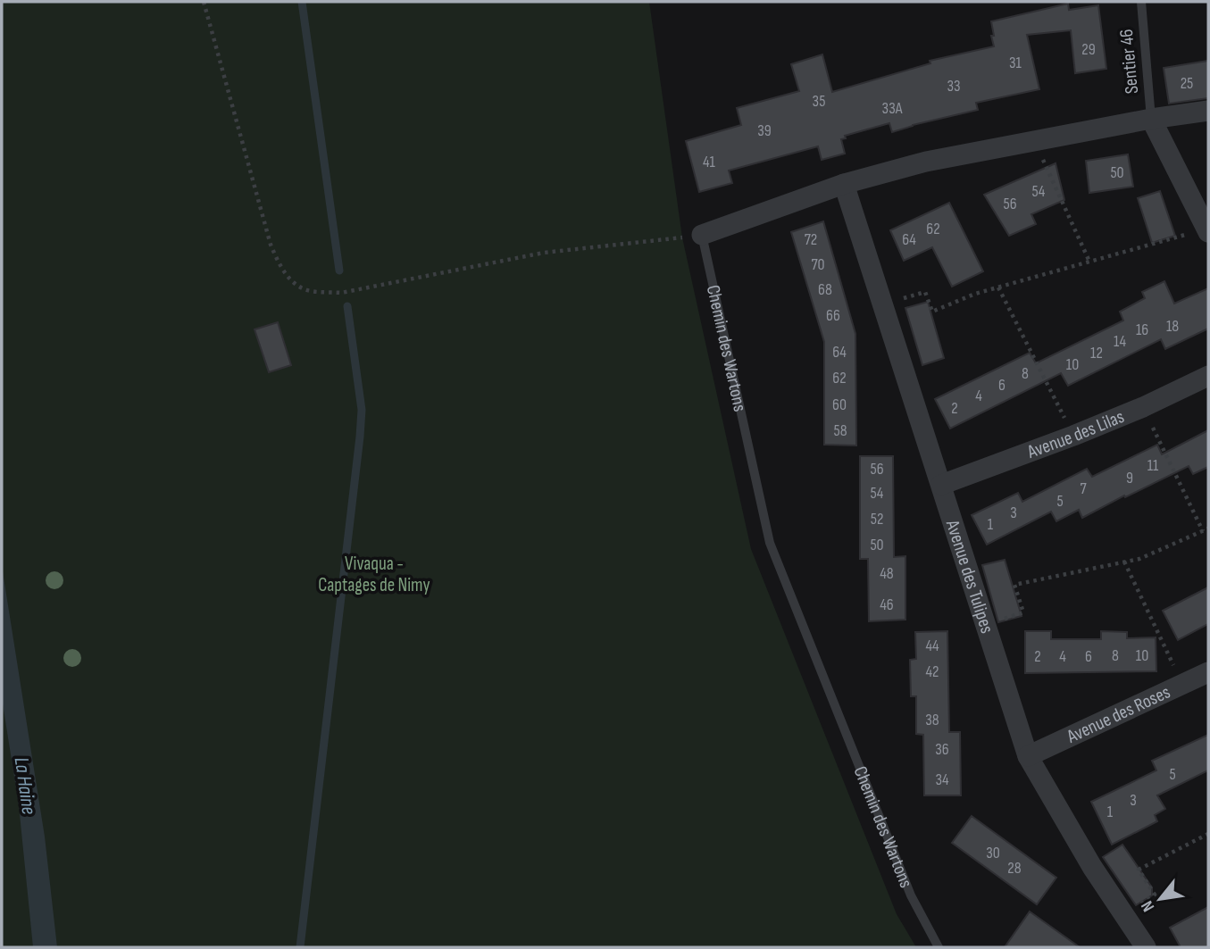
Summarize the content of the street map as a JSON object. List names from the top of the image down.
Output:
{
  "streets": {
    "street": ["Avenue des Lilas", "Avenue des Tulipes", "Avenue des Roses"],
    "lane": ["Sentier 46", "Chemin des Wartons"]
  },
  "crossings": [
    ["Avenue des Lilas", "Avenue des Tulipes"],
    ["Avenue des Tulipes", "Avenue des Roses"]
  ],
  "water": ["La Haine"],
  "parks": ["Vivaqua - Captages de Nimy"],
  "house_numbers": [
    "29",
    "31",
    "25",
    "33",
    "35",
    "33A",
    "39",
    "41",
    "50",
    "54",
    "56",
    "62",
    "72",
    "64",
    "70",
    "68",
    "66",
    "18",
    "16",
    "14",
    "64",
    "12",
    "10",
    "8",
    "62",
    "6",
    "4",
    "60",
    "2",
    "58",
    "11",
    "56",
    "9",
    "7",
    "54",
    "5",
    "3",
    "52",
    "1",
    "50",
    "48",
    "46",
    "44",
    "8",
    "10",
    "2",
    "4",
    "6",
    "42",
    "38",
    "36",
    "5",
    "34",
    "3",
    "1",
    "30",
    "28"
  ],
  "north": "bottom left"
}
